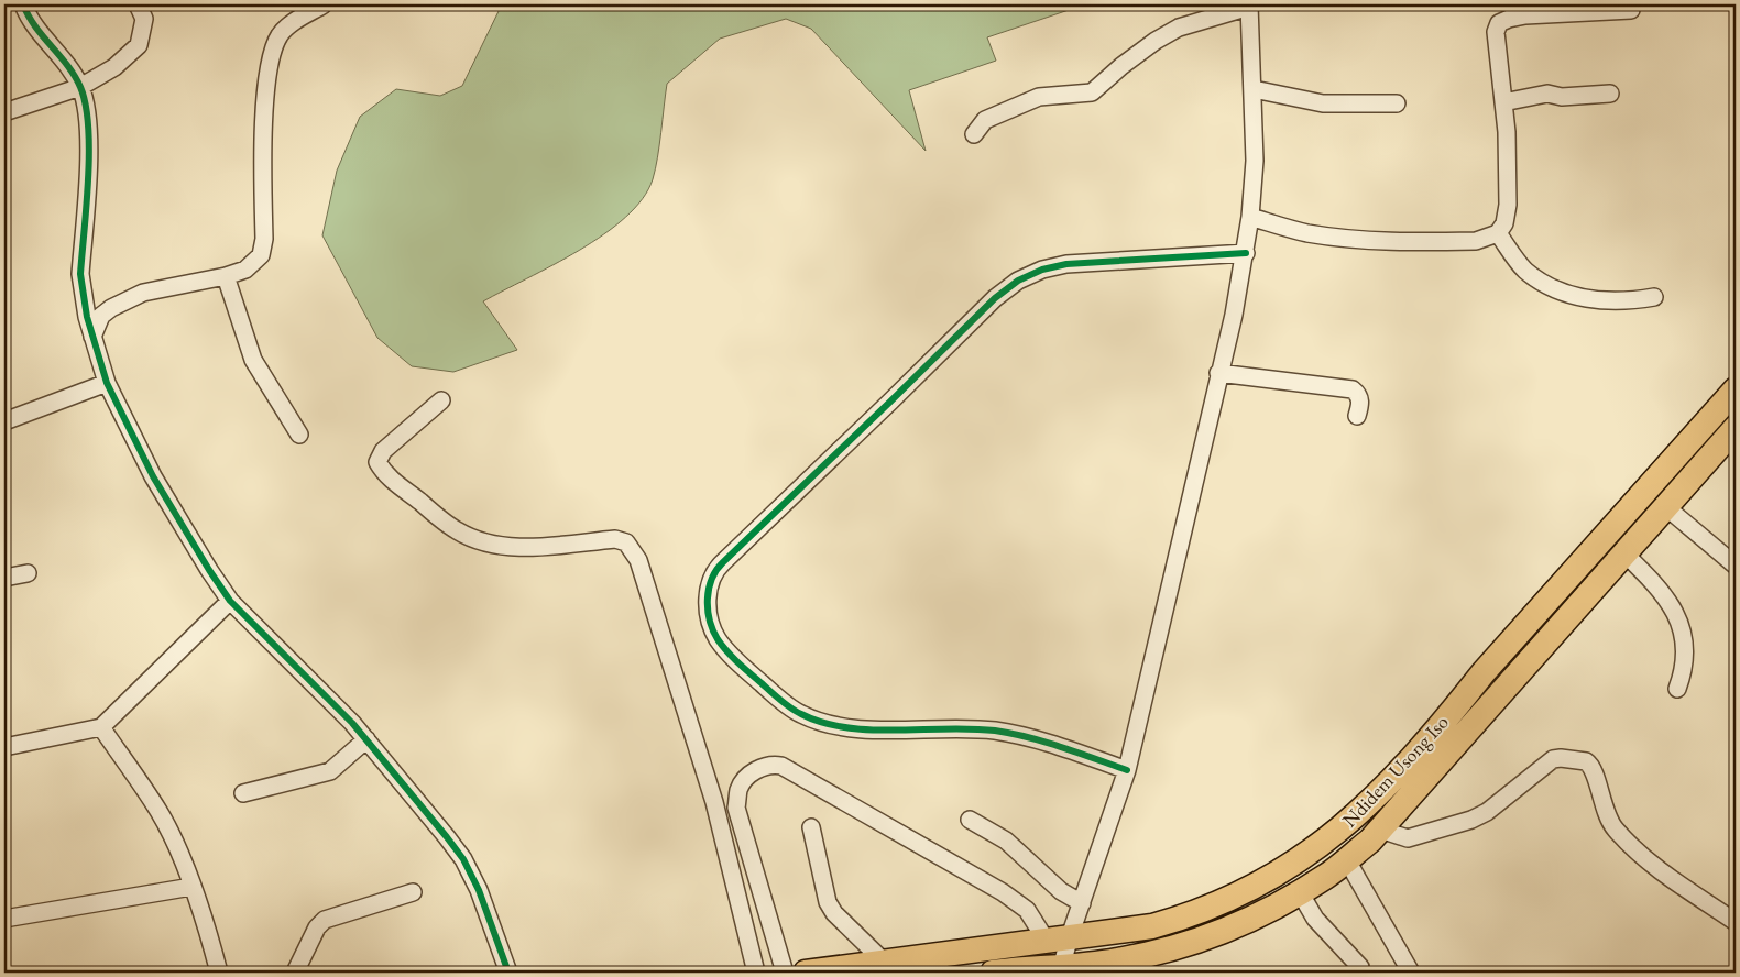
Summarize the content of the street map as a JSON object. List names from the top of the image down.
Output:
{
  "streets": {
    "highway": ["Ndidem Usong Iso"]
  }
}
